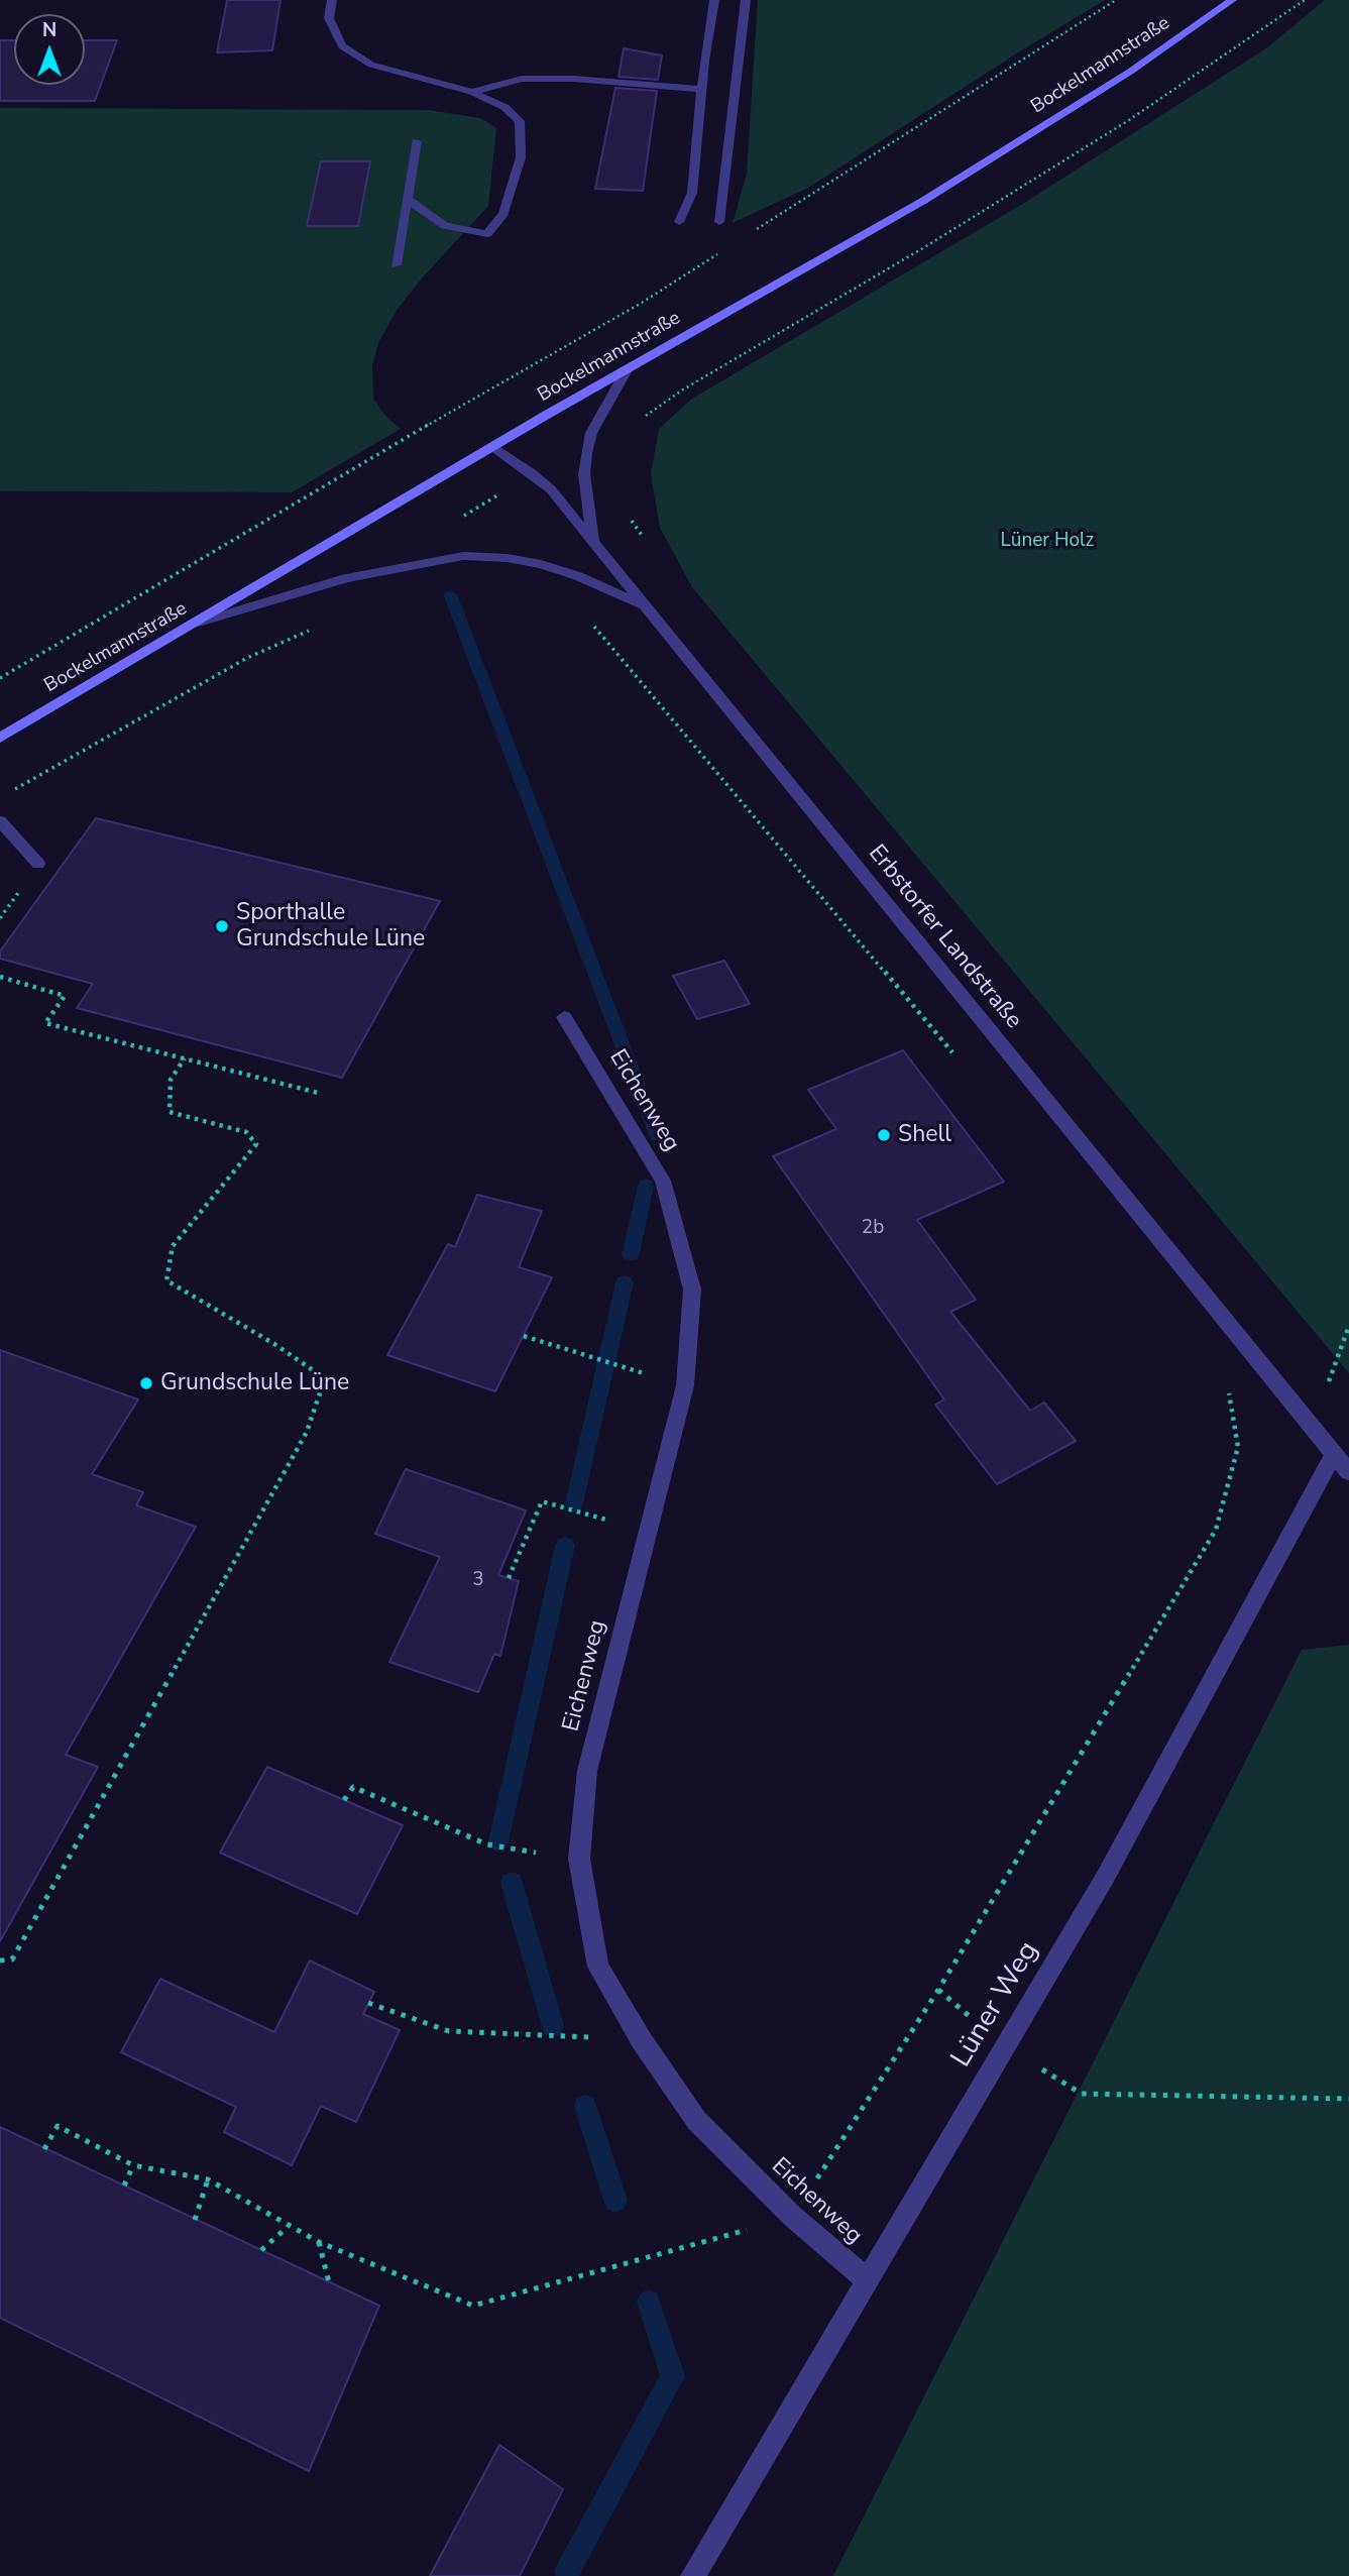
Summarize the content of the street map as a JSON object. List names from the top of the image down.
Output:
{
  "streets": {
    "main road": ["Bockelmannstraße"],
    "street": ["Erbstorfer Landstraße", "Eichenweg", "Lüner Weg"]
  },
  "crossings": [
    ["Bockelmannstraße", "Erbstorfer Landstraße"],
    ["Erbstorfer Landstraße", "Lüner Weg"],
    ["Eichenweg", "Lüner Weg"]
  ],
  "parks": ["Lüner Holz"],
  "places": ["Sporthalle Grundschule Lüne", "Shell", "Grundschule Lüne"],
  "house_numbers": ["2b", "3"],
  "north": "top"
}
